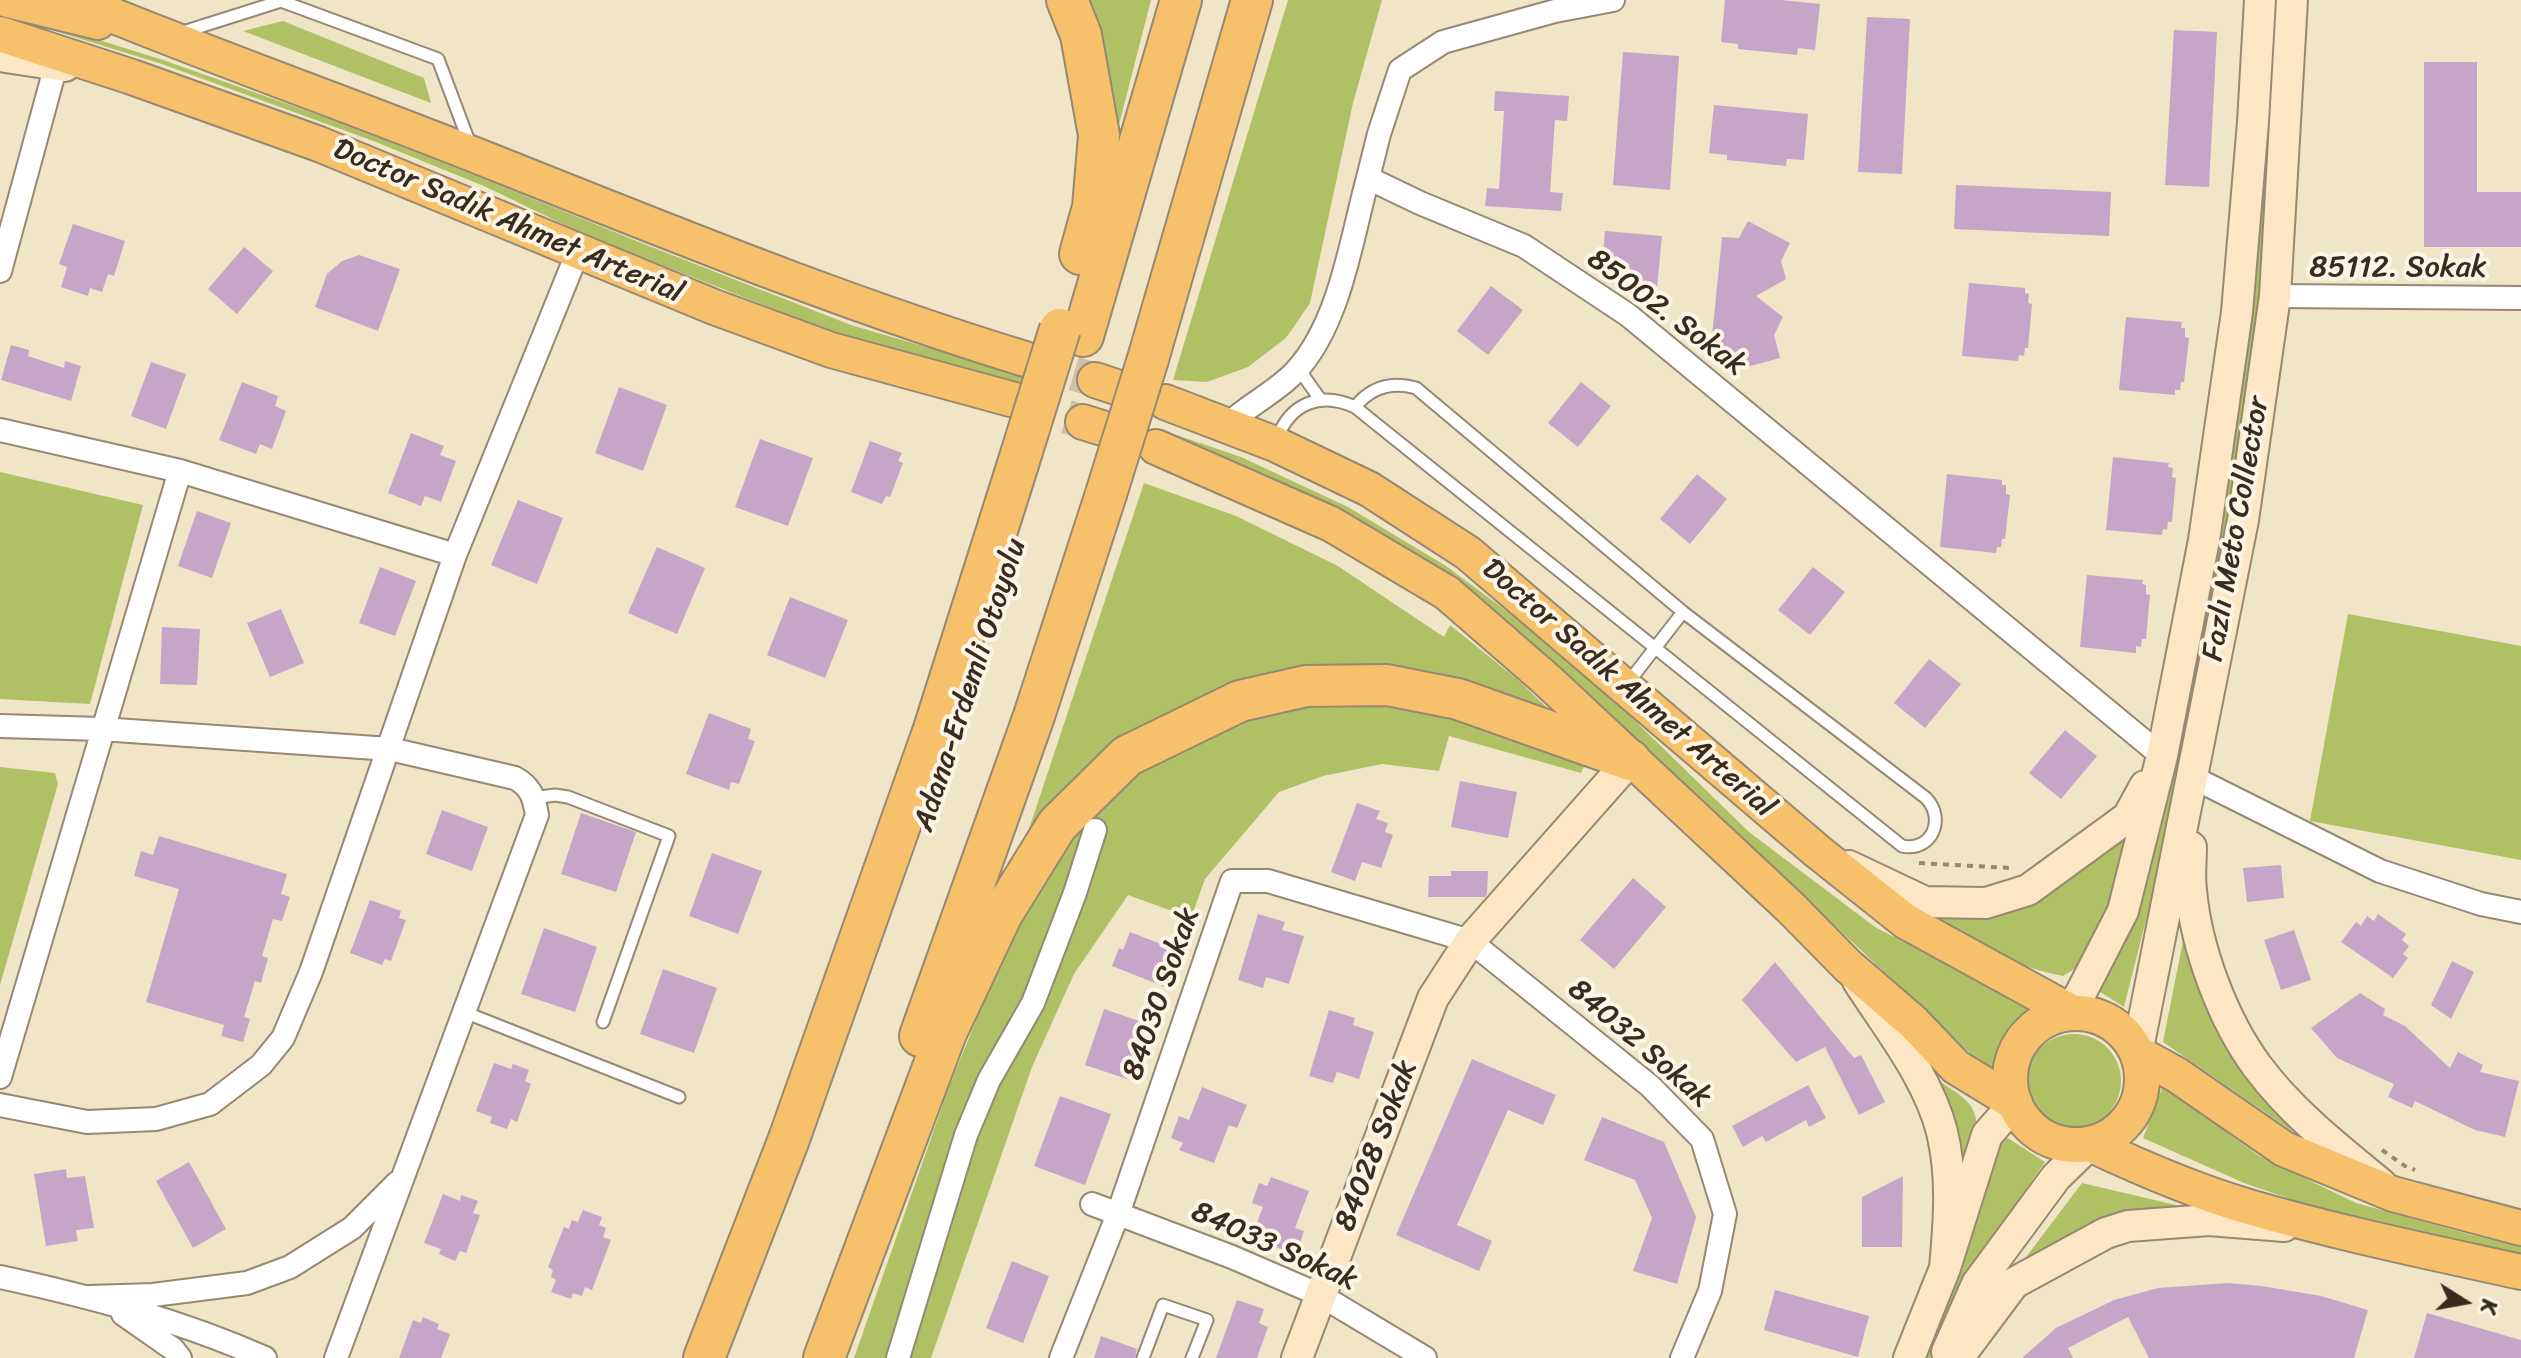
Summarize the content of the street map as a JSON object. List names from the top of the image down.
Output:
{
  "streets": {
    "highway": ["Adana-Erdemli Otoyolu"],
    "main road": ["Doctor Sadık Ahmet Arterial", "Fazlı Meto Collector", "84028 Sokak"],
    "street": [
      "85112. Sokak",
      "85002. Sokak",
      "84030 Sokak",
      "84032 Sokak",
      "84033 Sokak"
    ]
  },
  "crossings": [
    ["Doctor Sadık Ahmet Arterial", "Fazlı Meto Collector"],
    ["Doctor Sadık Ahmet Arterial", "84028 Sokak"],
    ["85112. Sokak", "Fazlı Meto Collector"],
    ["85002. Sokak", "Fazlı Meto Collector"],
    ["84030 Sokak", "84032 Sokak"],
    ["84030 Sokak", "84028 Sokak"],
    ["84030 Sokak", "84033 Sokak"],
    ["84032 Sokak", "84028 Sokak"],
    ["84028 Sokak", "84033 Sokak"]
  ],
  "north": "right"
}
